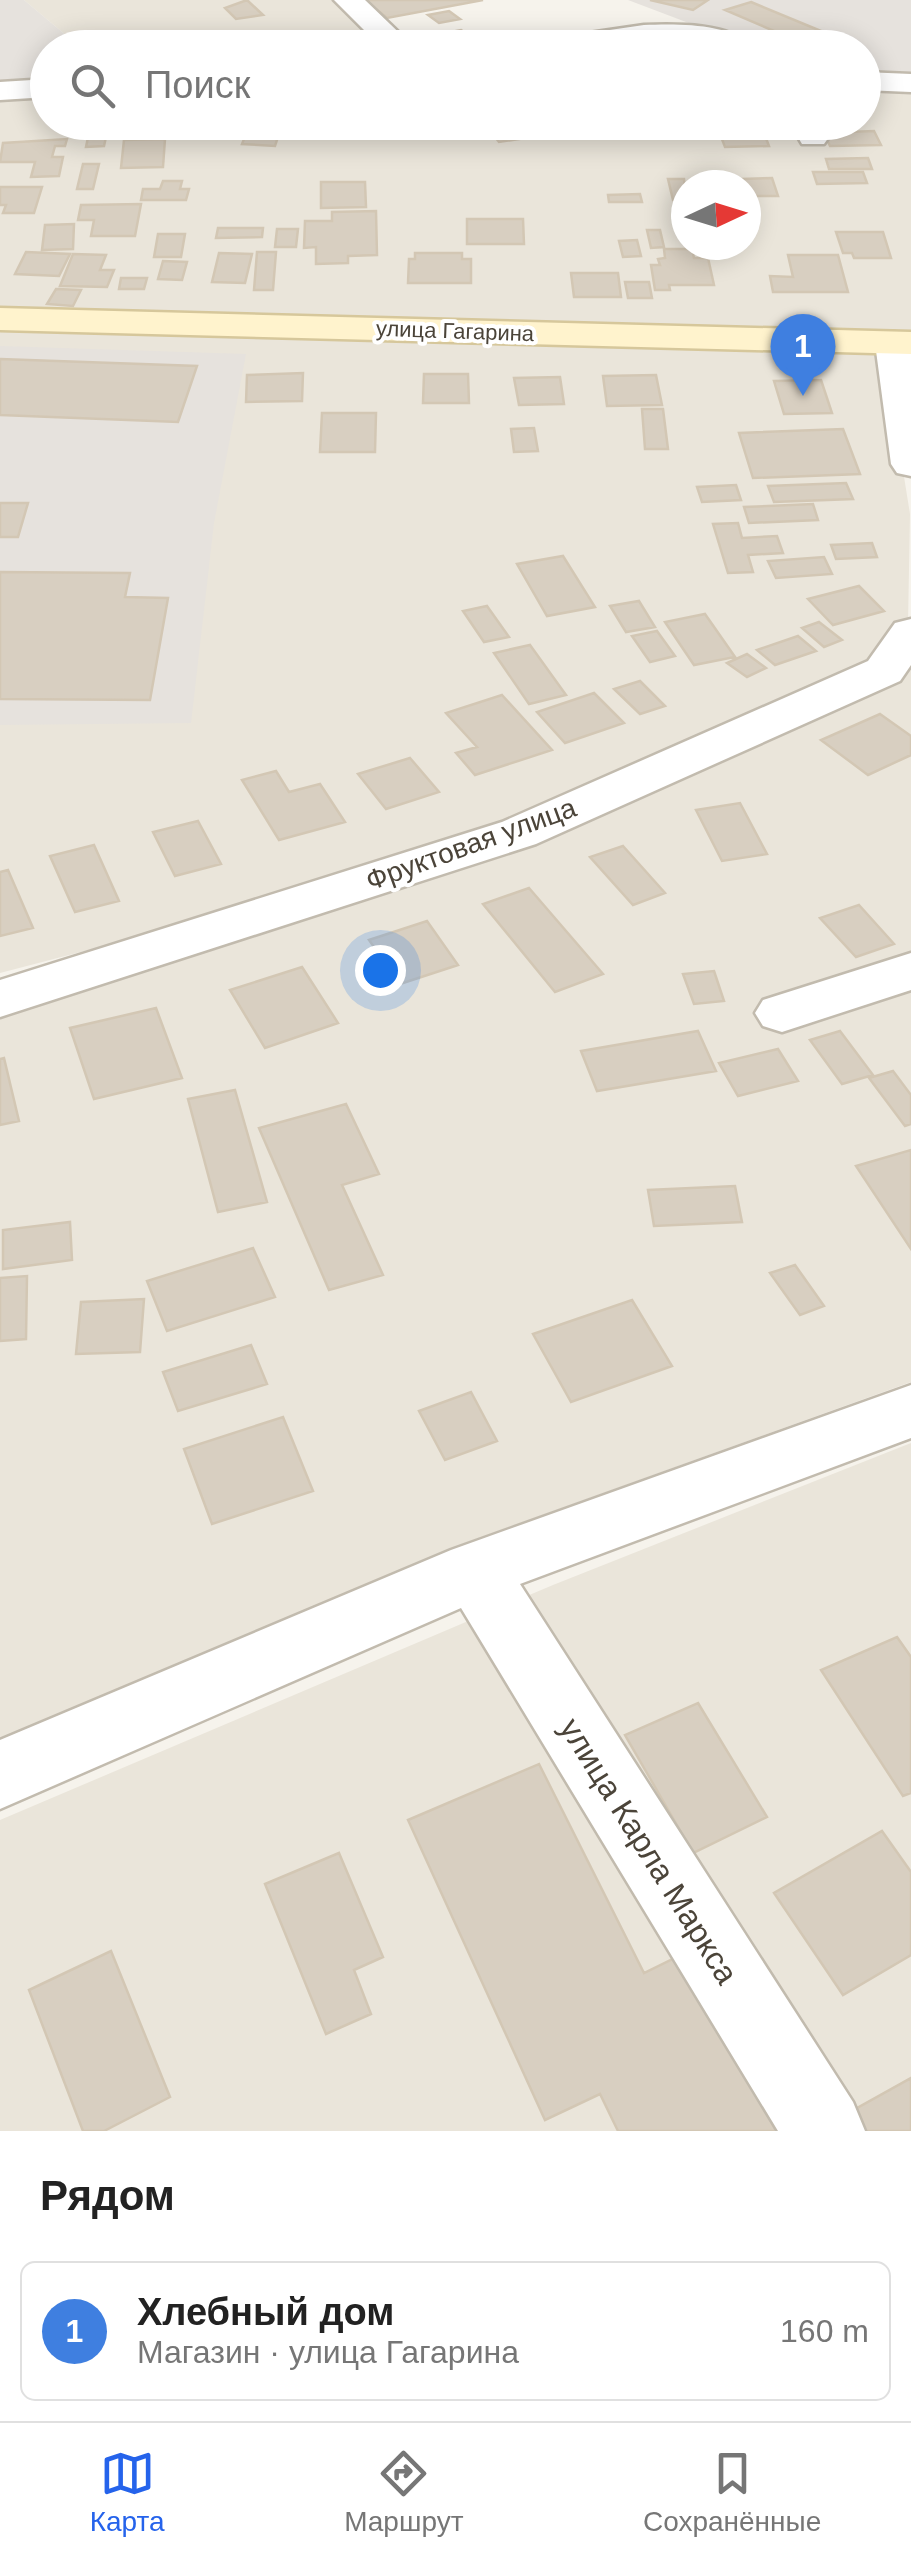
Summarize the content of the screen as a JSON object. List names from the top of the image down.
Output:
{
  "streets": {
    "street": ["улица Гагарина", "Фруктовая улица", "улица Карла Маркса"]
  },
  "north": "right",
  "page": {
    "search": "Поиск",
    "pins": "1",
    "heading": "Рядом",
    "list": [
      {
        "mark": "1",
        "name": "Хлебный дом",
        "note": "Магазин · улица Гагарина",
        "value": "160 m"
      }
    ],
    "nav": ["Карта", "Маршрут", "Сохранённые"]
  }
}
